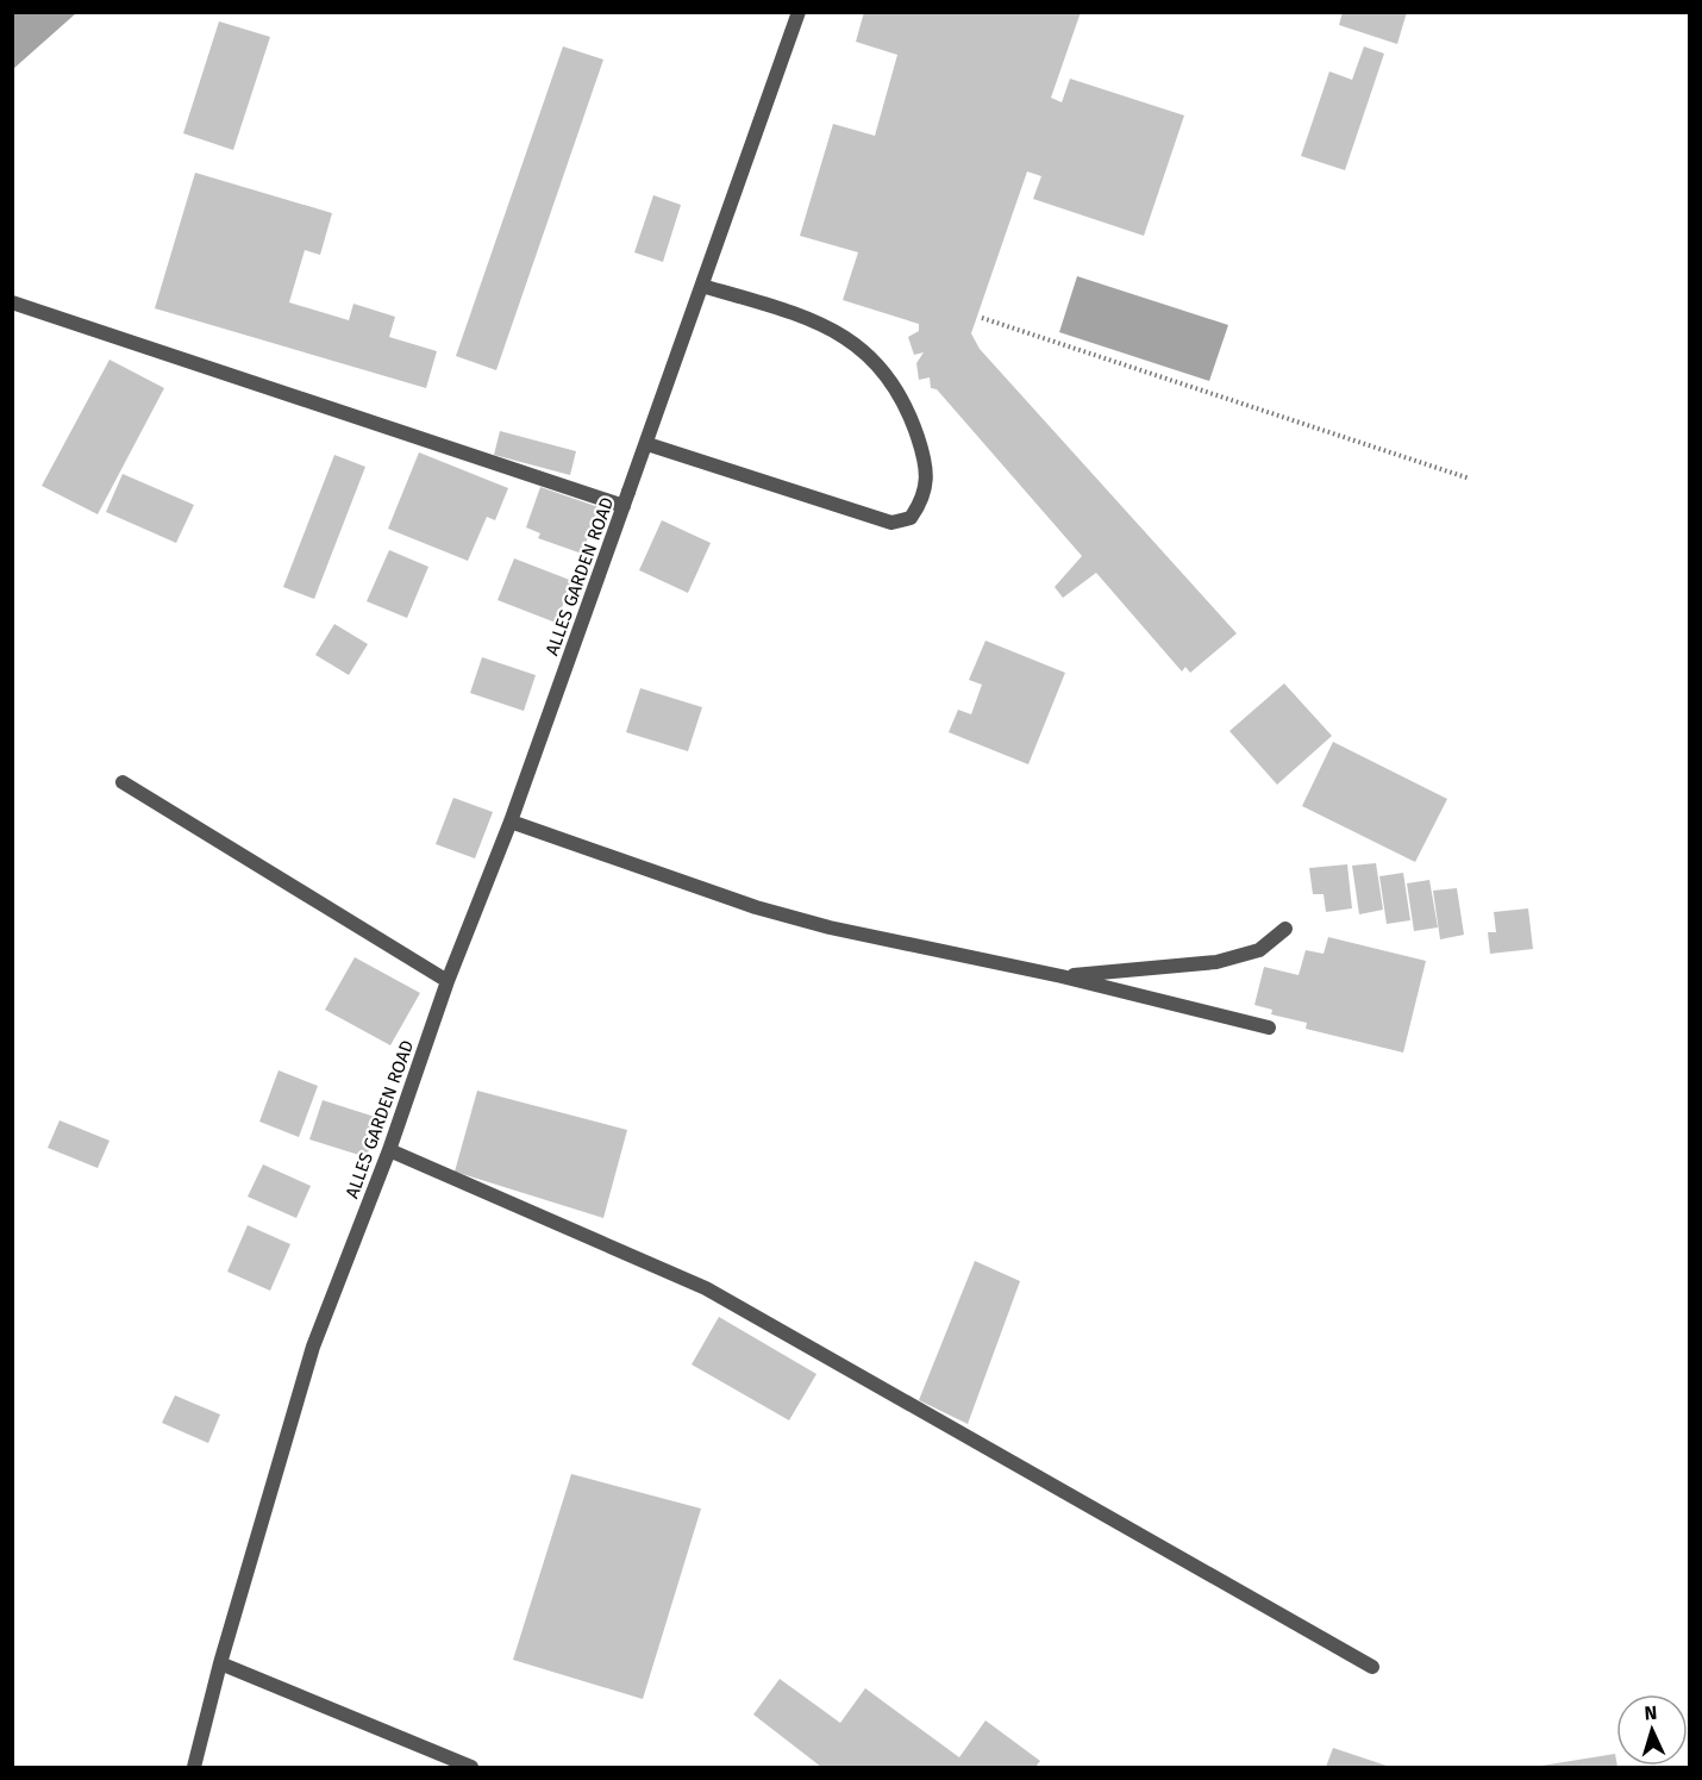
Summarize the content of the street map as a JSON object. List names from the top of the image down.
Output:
{
  "streets": {
    "street": ["ALLES GARDEN ROAD"]
  },
  "north": "top"
}
